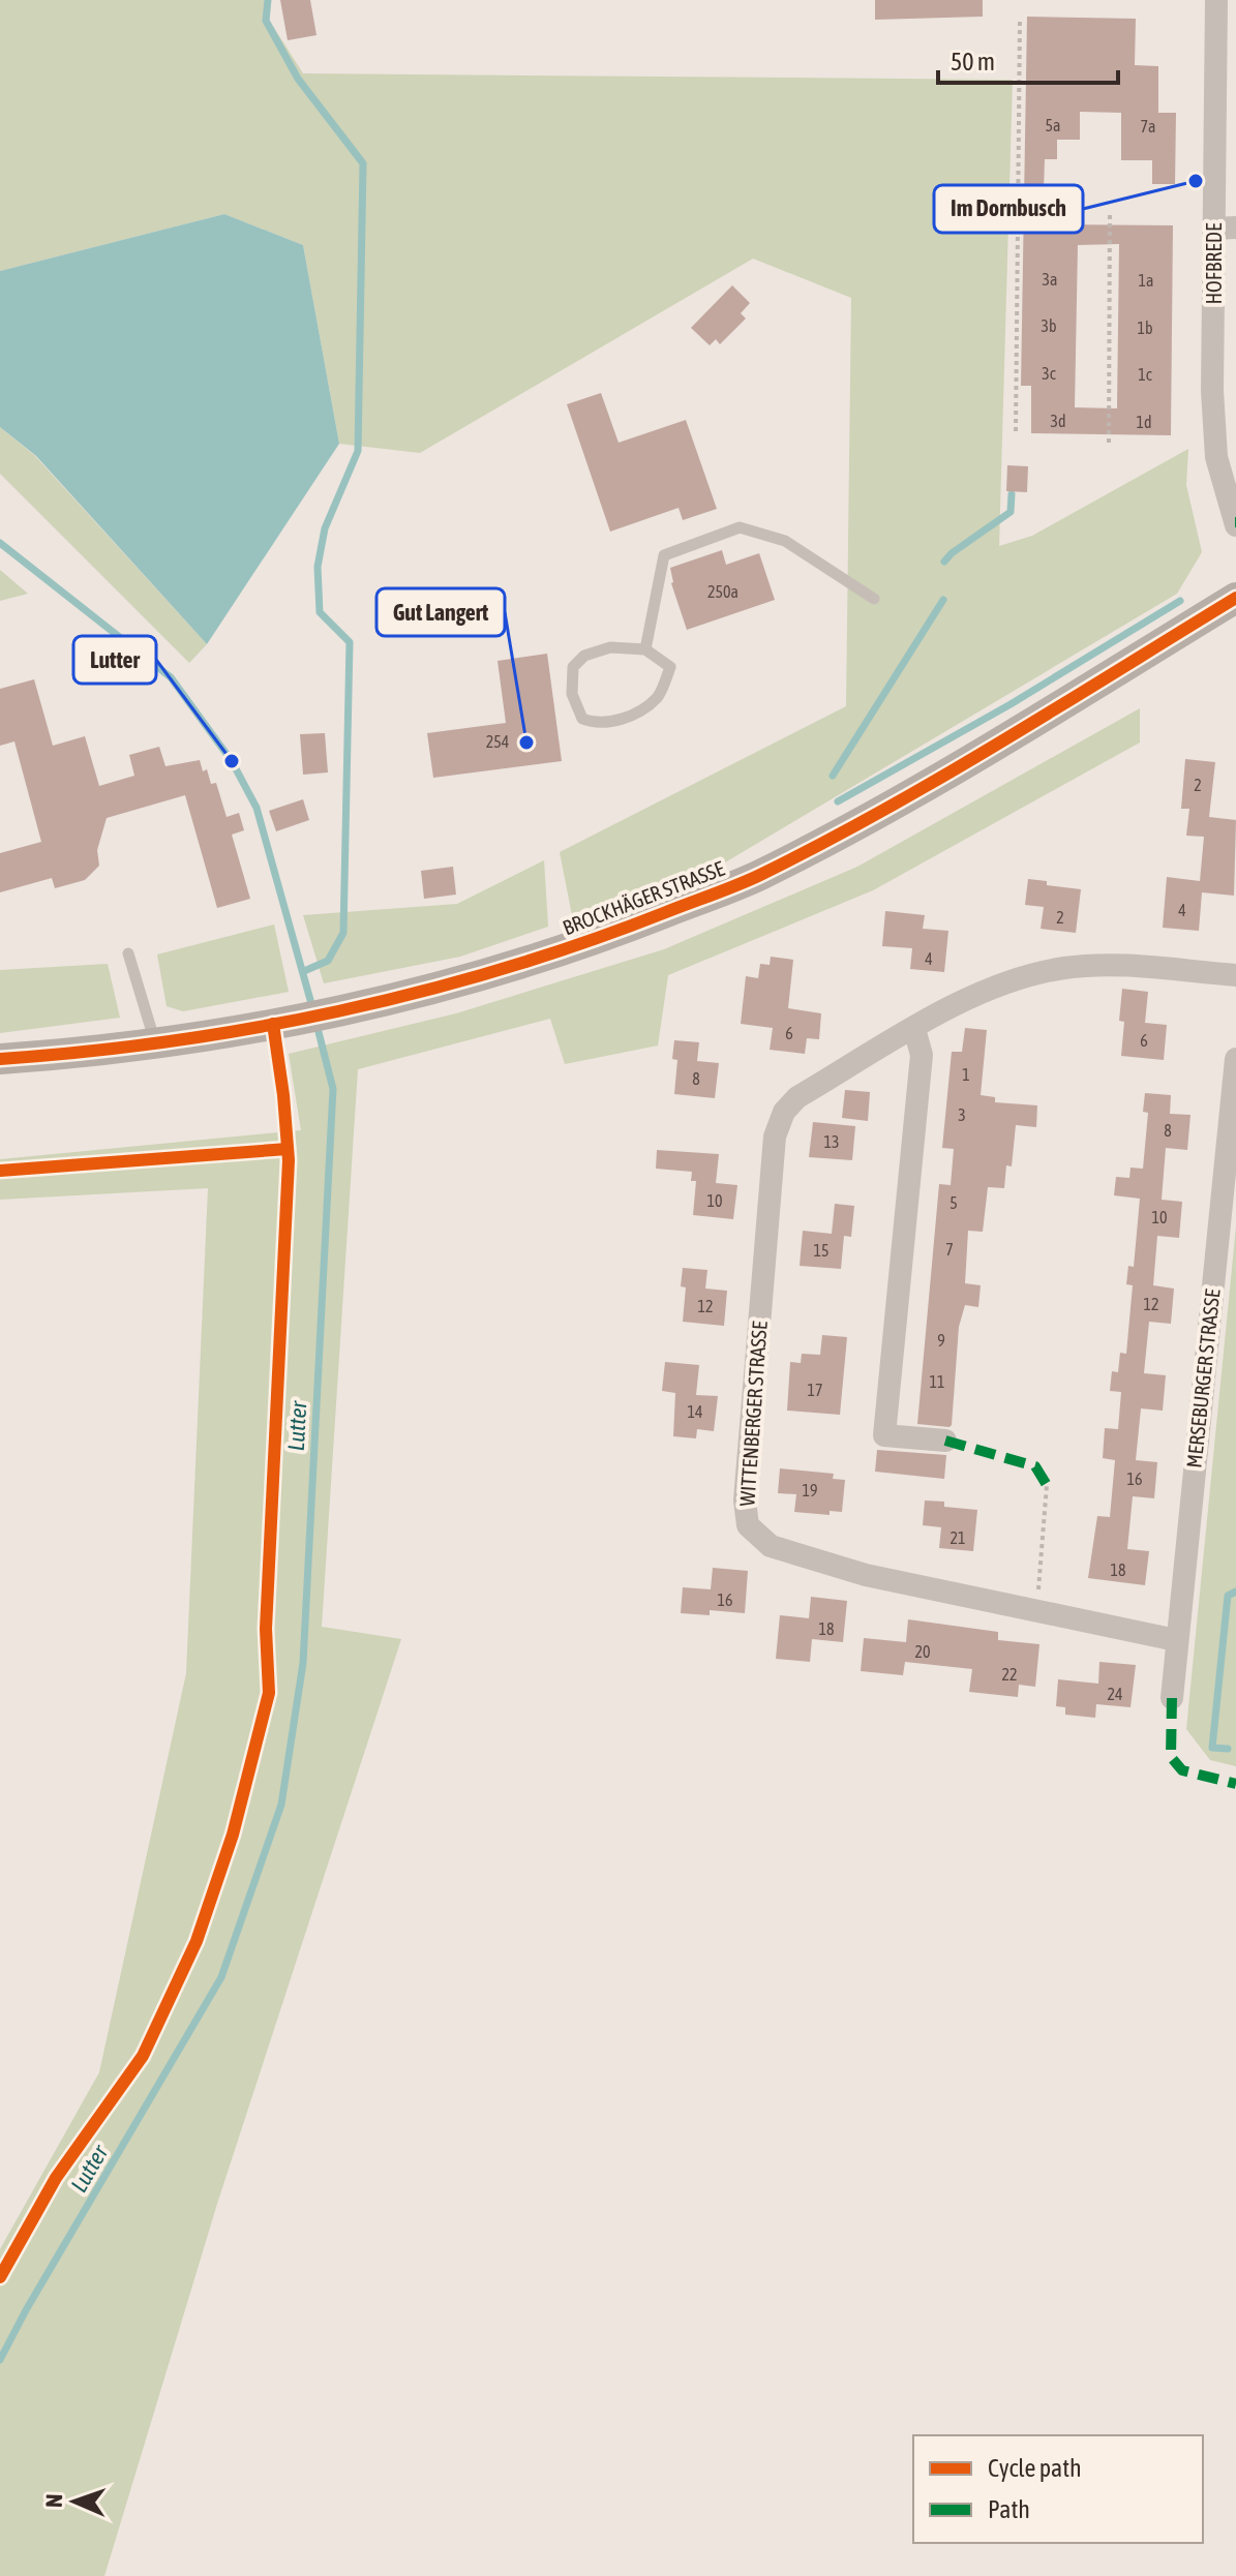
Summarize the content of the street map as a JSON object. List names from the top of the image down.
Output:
{
  "streets": {
    "main road": ["BROCKHÄGER STRASSE"],
    "street": ["HOFBREDE", "MERSEBURGER STRASSE", "WITTENBERGER STRASSE"]
  },
  "crossings": [
    ["MERSEBURGER STRASSE", "WITTENBERGER STRASSE"]
  ],
  "water": ["Lutter"],
  "places": ["Im Dornbusch", "Gut Langert", "Lutter"],
  "house_numbers": [
    "5a",
    "7a",
    "3a",
    "1a",
    "3b",
    "1b",
    "3c",
    "1c",
    "3d",
    "1d",
    "250a",
    "254",
    "2",
    "4",
    "2",
    "4",
    "6",
    "6",
    "1",
    "8",
    "3",
    "8",
    "13",
    "10",
    "5",
    "10",
    "7",
    "15",
    "12",
    "12",
    "9",
    "11",
    "17",
    "14",
    "16",
    "19",
    "21",
    "18",
    "16",
    "18",
    "20",
    "22",
    "24"
  ],
  "legend": ["Cycle path", "Path"],
  "scale_bar": "50 m",
  "north": "left"
}
